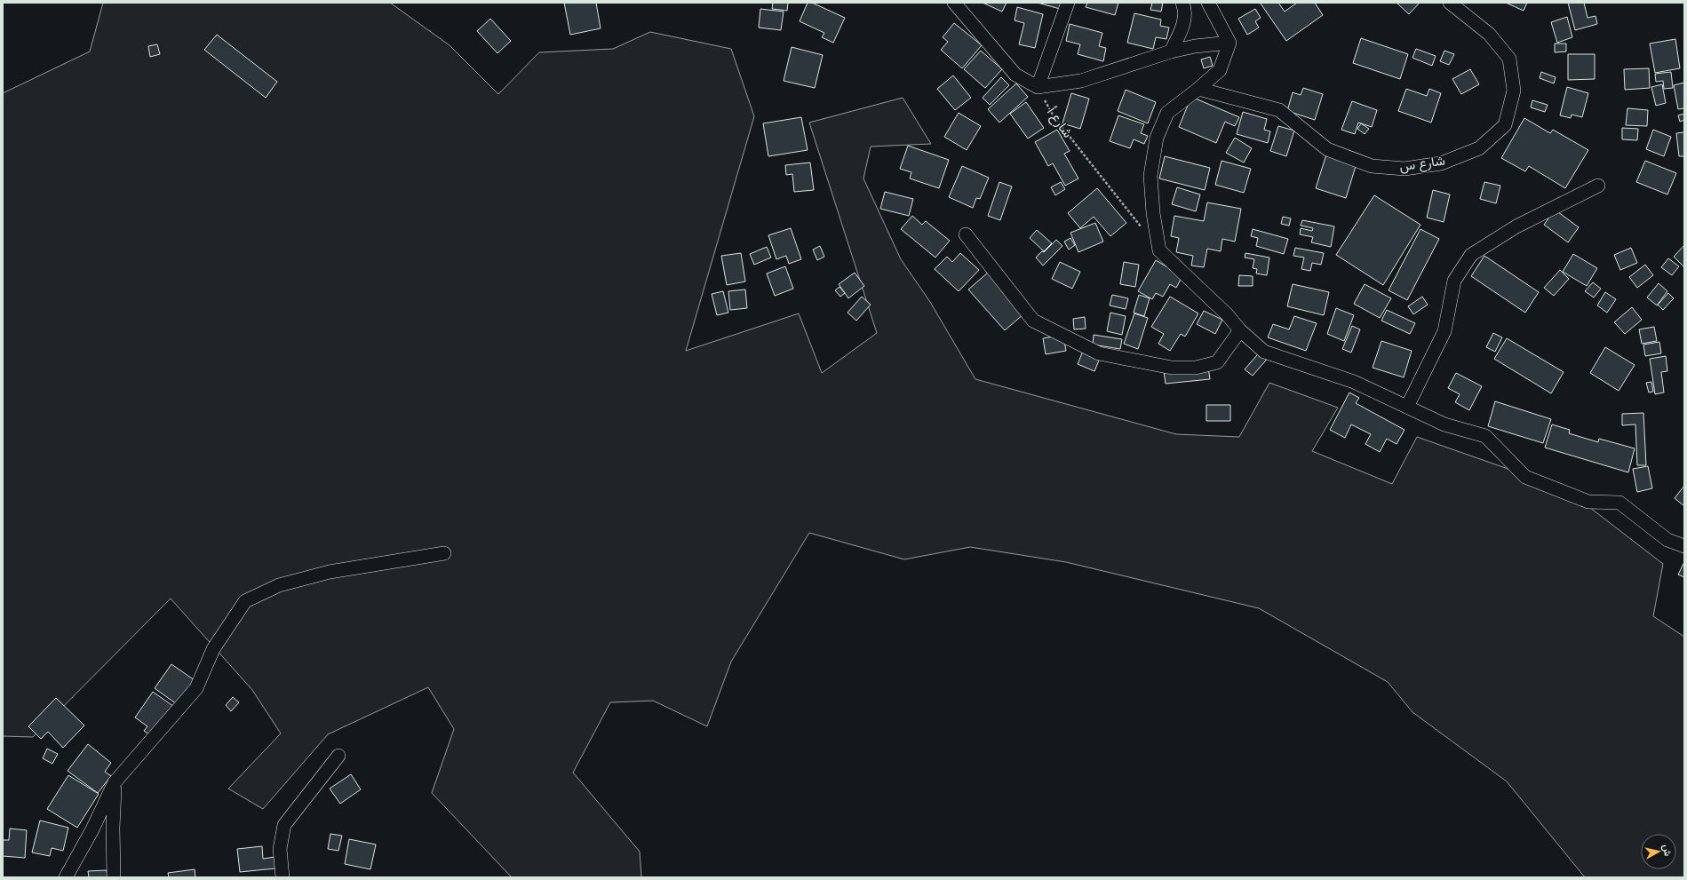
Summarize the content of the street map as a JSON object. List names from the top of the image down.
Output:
{
  "streets": {
    "street": ["شارع ﺱ"],
    "path": ["شارع أ"]
  },
  "north": "right"
}
